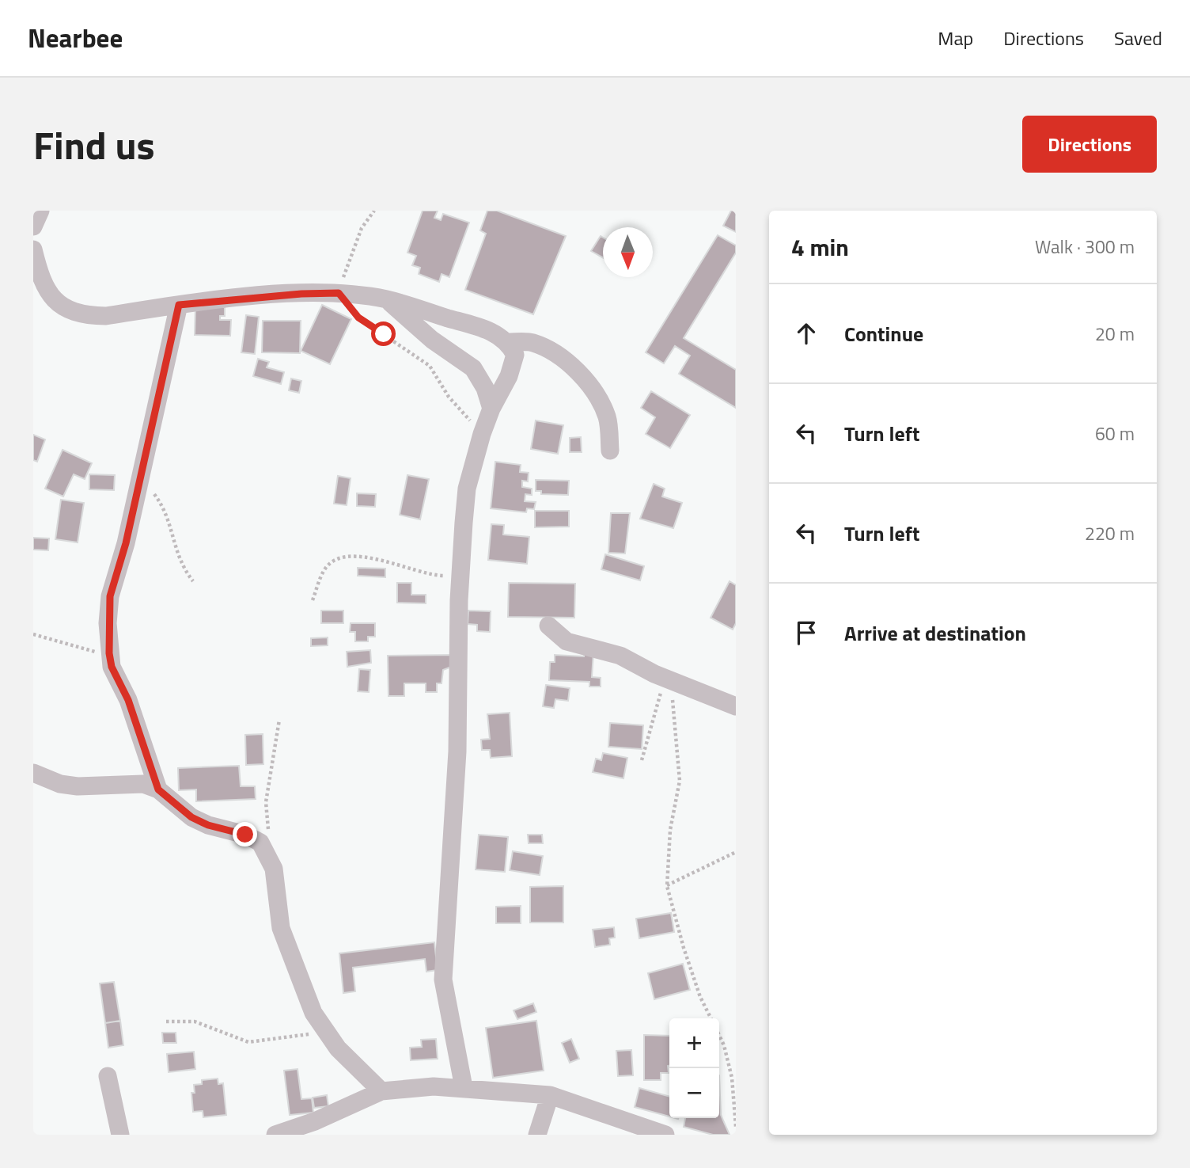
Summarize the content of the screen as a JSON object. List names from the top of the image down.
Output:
{
  "north": "bottom",
  "page": {
    "header": "Nearbee",
    "nav": ["Map", "Directions", "Saved"],
    "title": "Find us",
    "buttons": "Directions",
    "heading": ["4 min", "Walk · 300 m"],
    "list": [
      ["Continue", "20 m"],
      ["Turn left", "60 m"],
      ["Turn left", "220 m"],
      "Arrive at destination"
    ],
    "map_buttons": ["+", "−"]
  }
}
